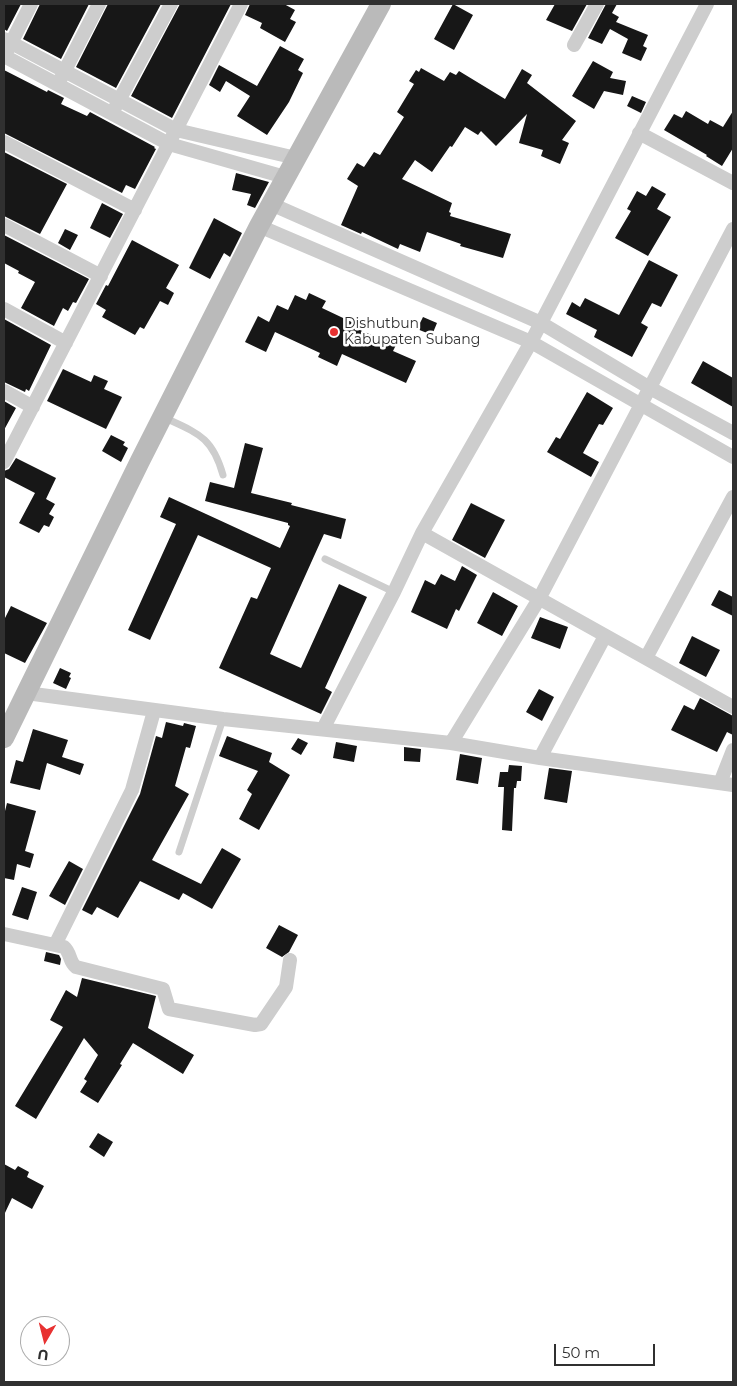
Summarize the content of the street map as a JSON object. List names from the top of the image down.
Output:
{
  "places": ["Dishutbun Kabupaten Subang"],
  "scale_bar": "50 m",
  "north": "bottom"
}
